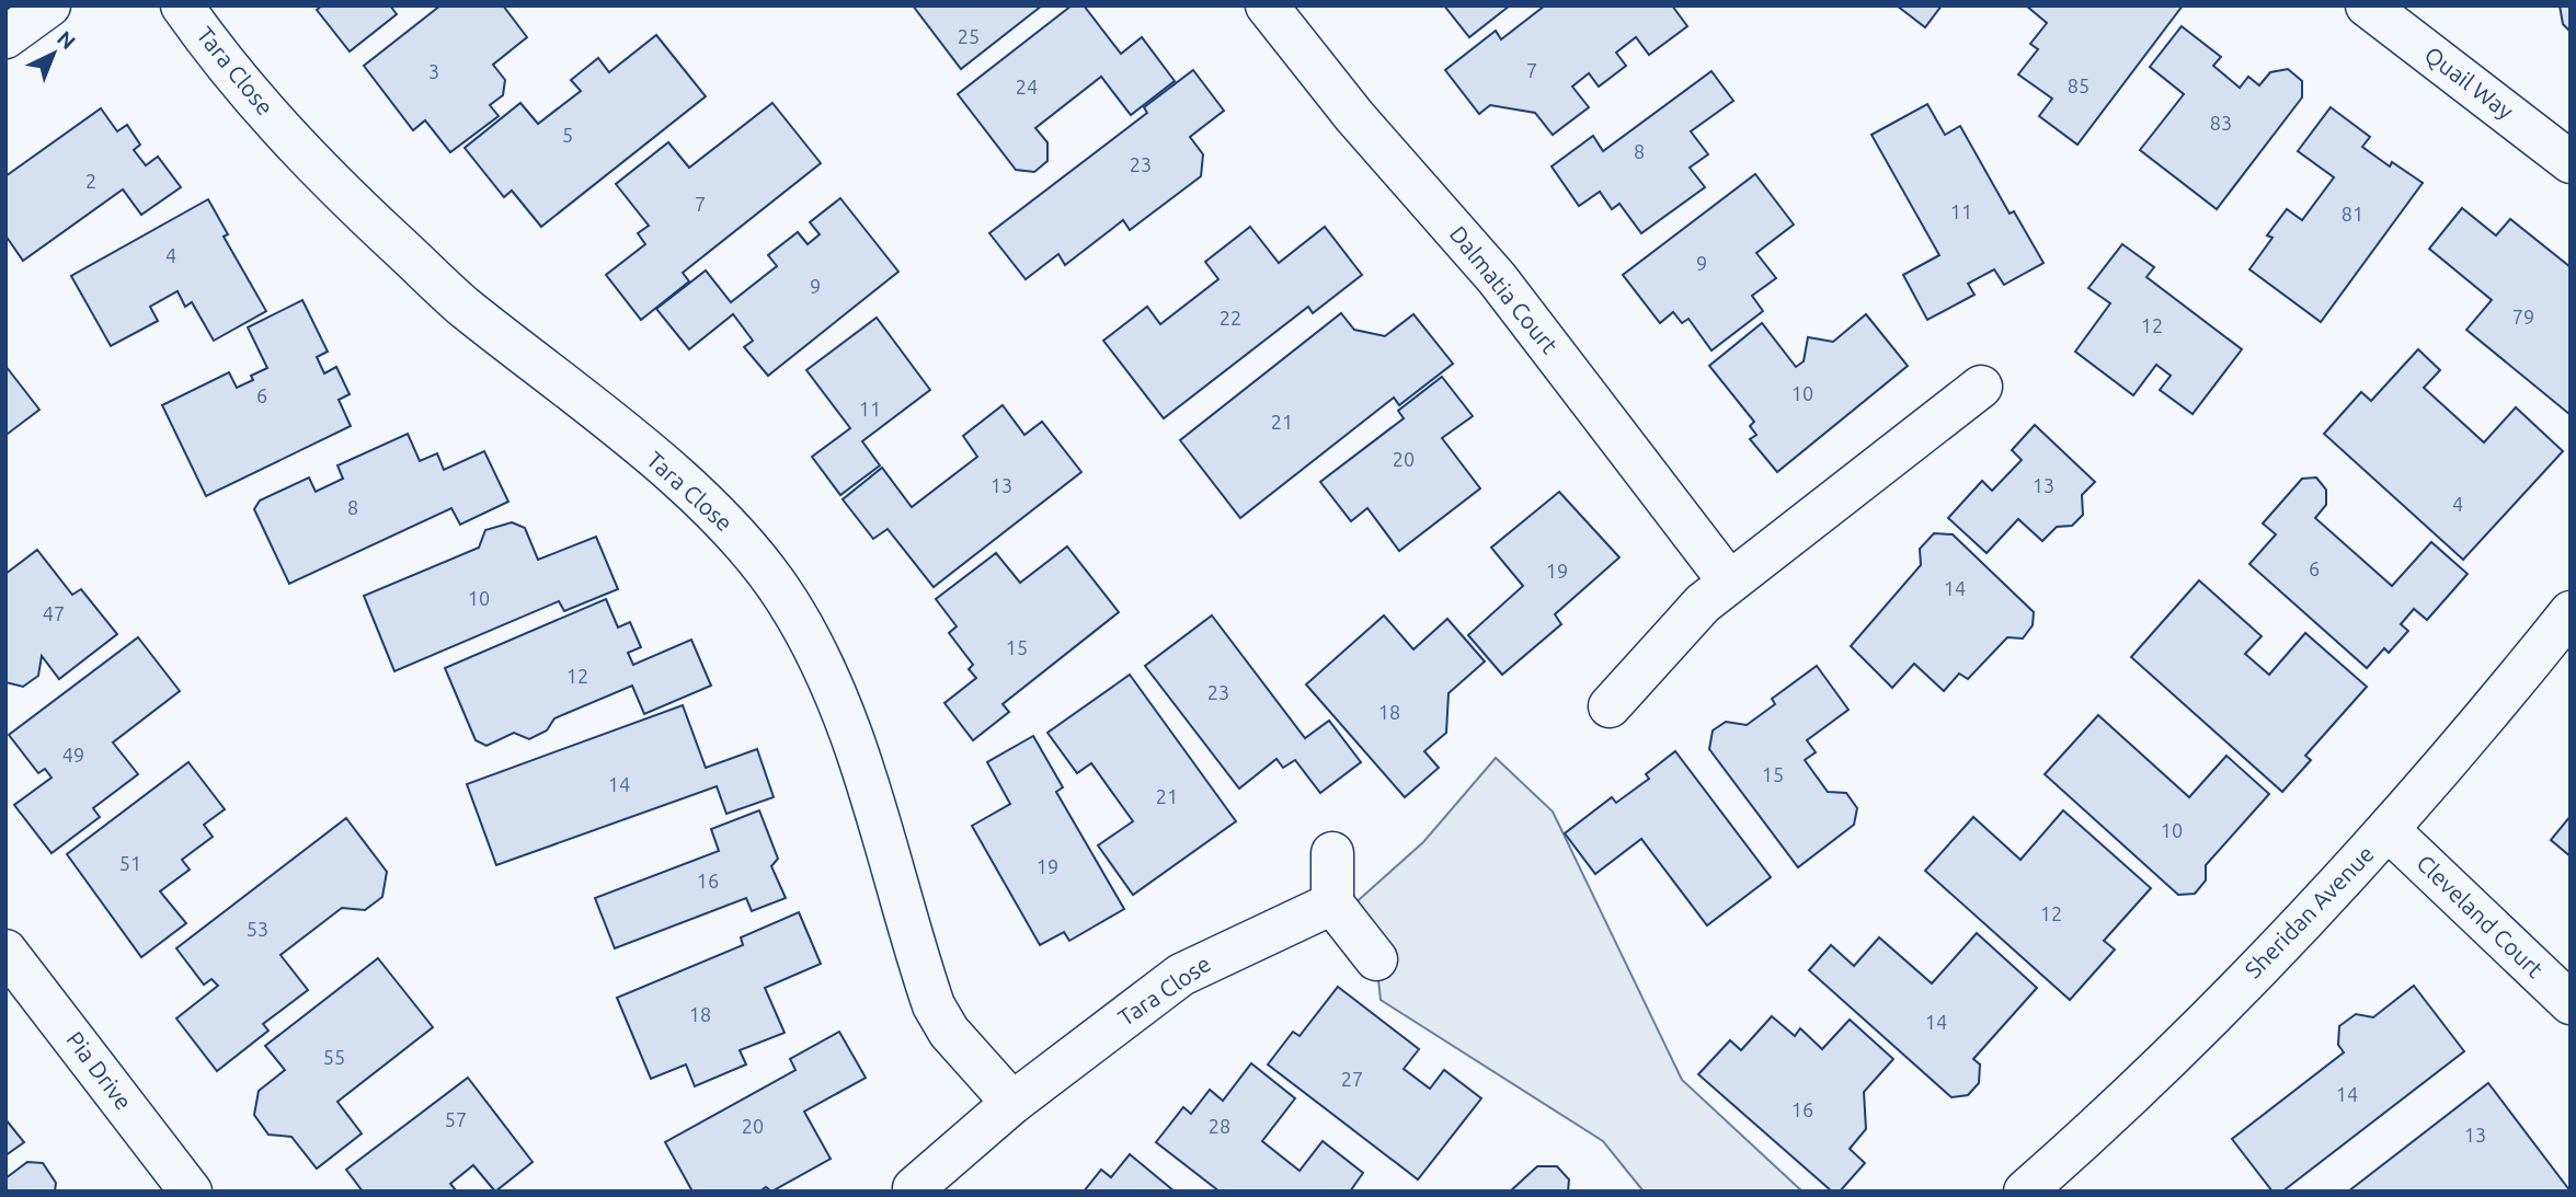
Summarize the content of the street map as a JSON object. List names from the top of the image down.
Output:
{
  "streets": {
    "street": [
      "Tara Close",
      "Quail Way",
      "Dalmatia Court",
      "Sheridan Avenue",
      "Cleveland Court",
      "Pia Drive"
    ]
  },
  "crossings": [
    ["Sheridan Avenue", "Cleveland Court"]
  ],
  "house_numbers": [
    "25",
    "7",
    "3",
    "85",
    "24",
    "83",
    "5",
    "8",
    "23",
    "2",
    "7",
    "11",
    "81",
    "4",
    "9",
    "9",
    "79",
    "22",
    "12",
    "10",
    "6",
    "11",
    "21",
    "20",
    "13",
    "13",
    "4",
    "8",
    "6",
    "19",
    "14",
    "10",
    "47",
    "15",
    "12",
    "23",
    "18",
    "49",
    "15",
    "14",
    "21",
    "10",
    "51",
    "19",
    "16",
    "12",
    "53",
    "18",
    "14",
    "55",
    "27",
    "14",
    "16",
    "57",
    "20",
    "28",
    "13"
  ],
  "north": "top right"
}
